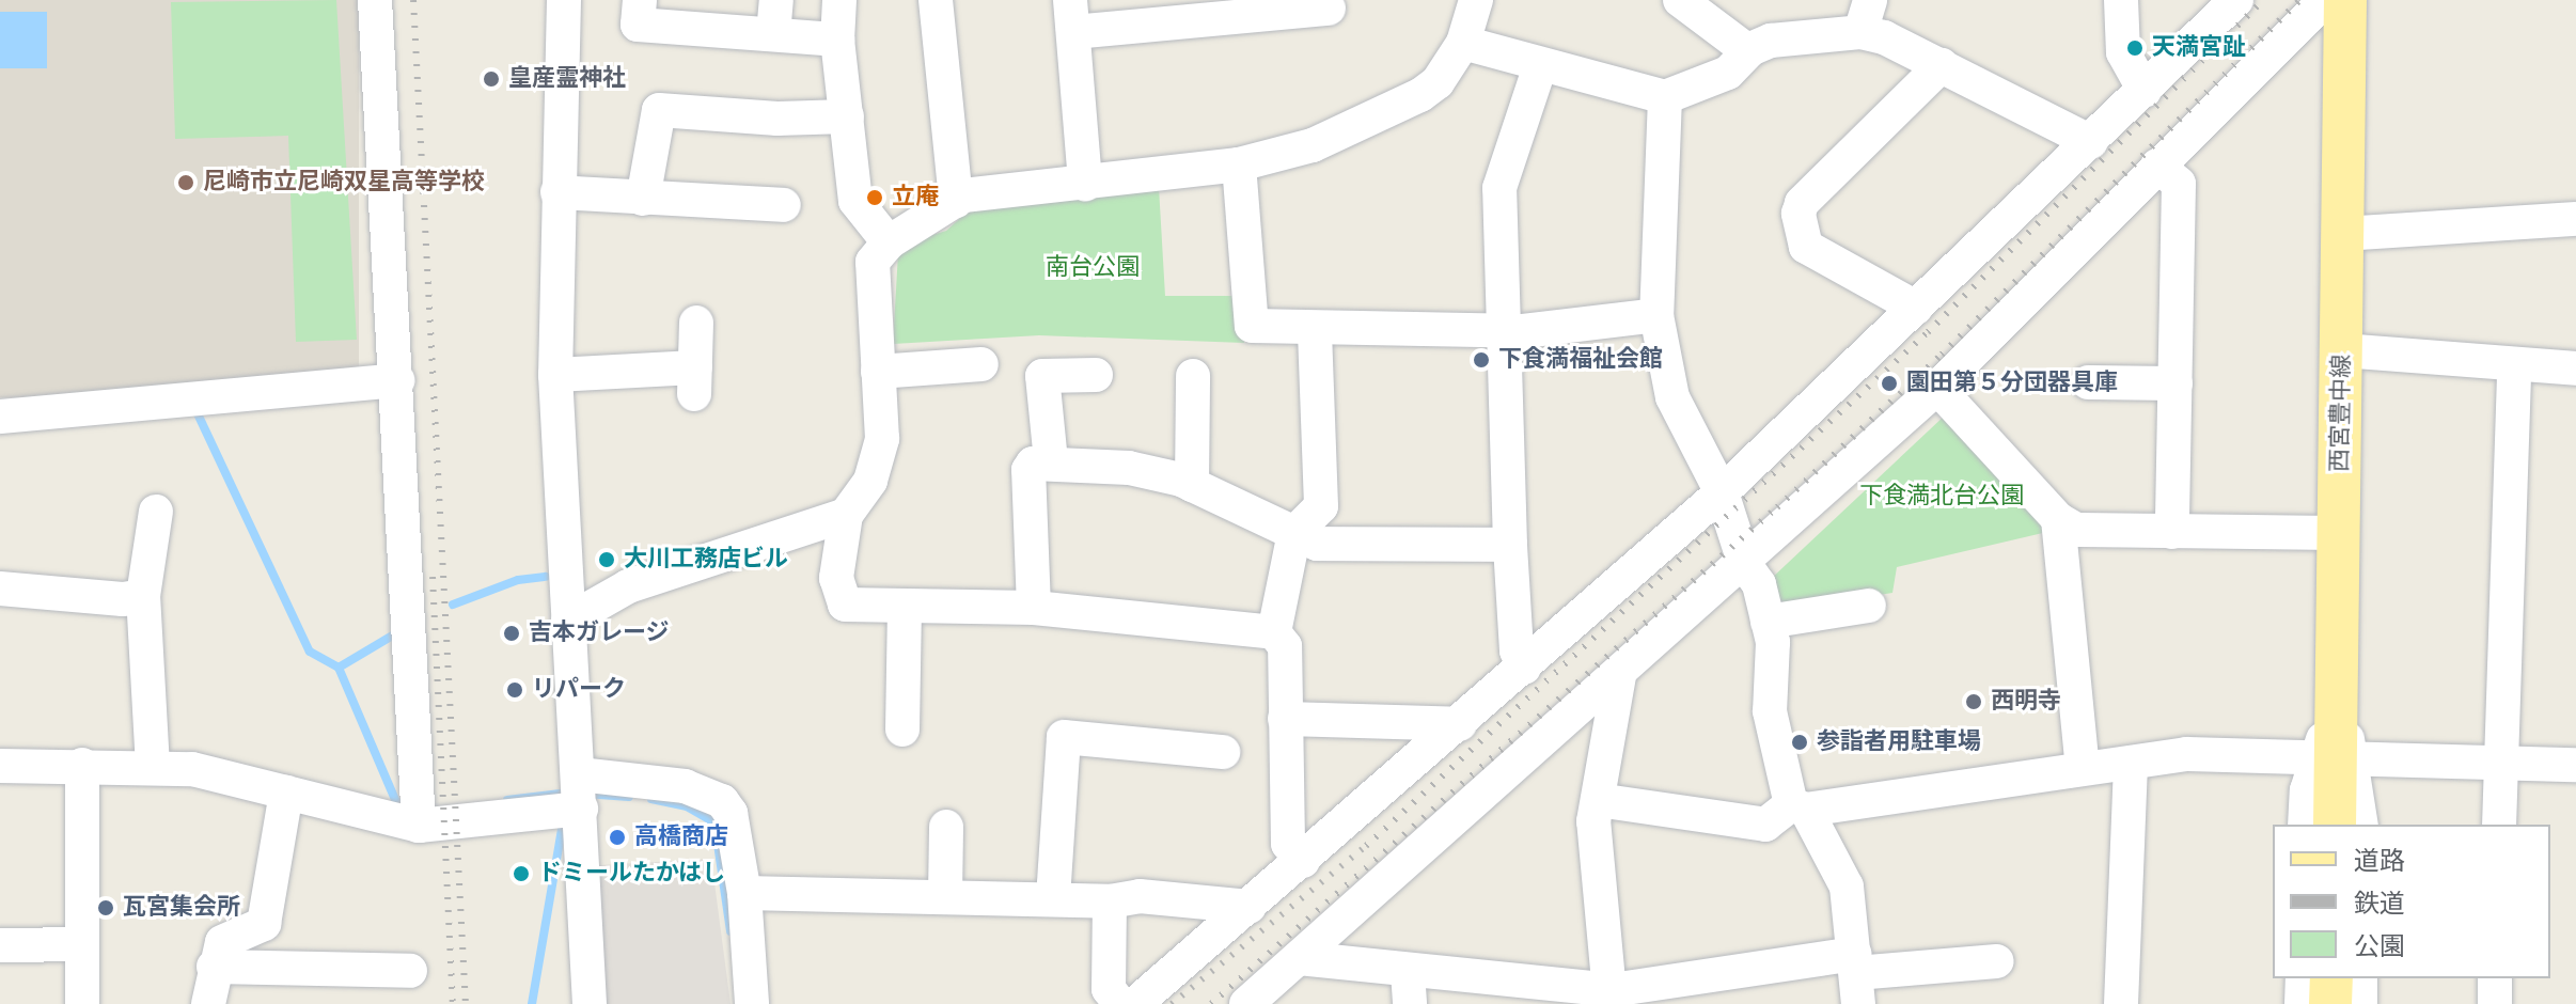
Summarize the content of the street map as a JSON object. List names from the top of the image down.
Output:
{
  "streets": {
    "main road": ["西宮豊中線"]
  },
  "parks": ["南台公園", "下食満北台公園"],
  "places": [
    "天満宮趾",
    "皇産霊神社",
    "尼崎市立尼崎双星高等学校",
    "立庵",
    "下食満福祉会館",
    "園田第５分団器具庫",
    "大川工務店ビル",
    "吉本ガレージ",
    "リパーク",
    "西明寺",
    "参詣者用駐車場",
    "高橋商店",
    "ドミールたかはし",
    "瓦宮集会所"
  ],
  "legend": ["道路", "鉄道", "公園"]
}
